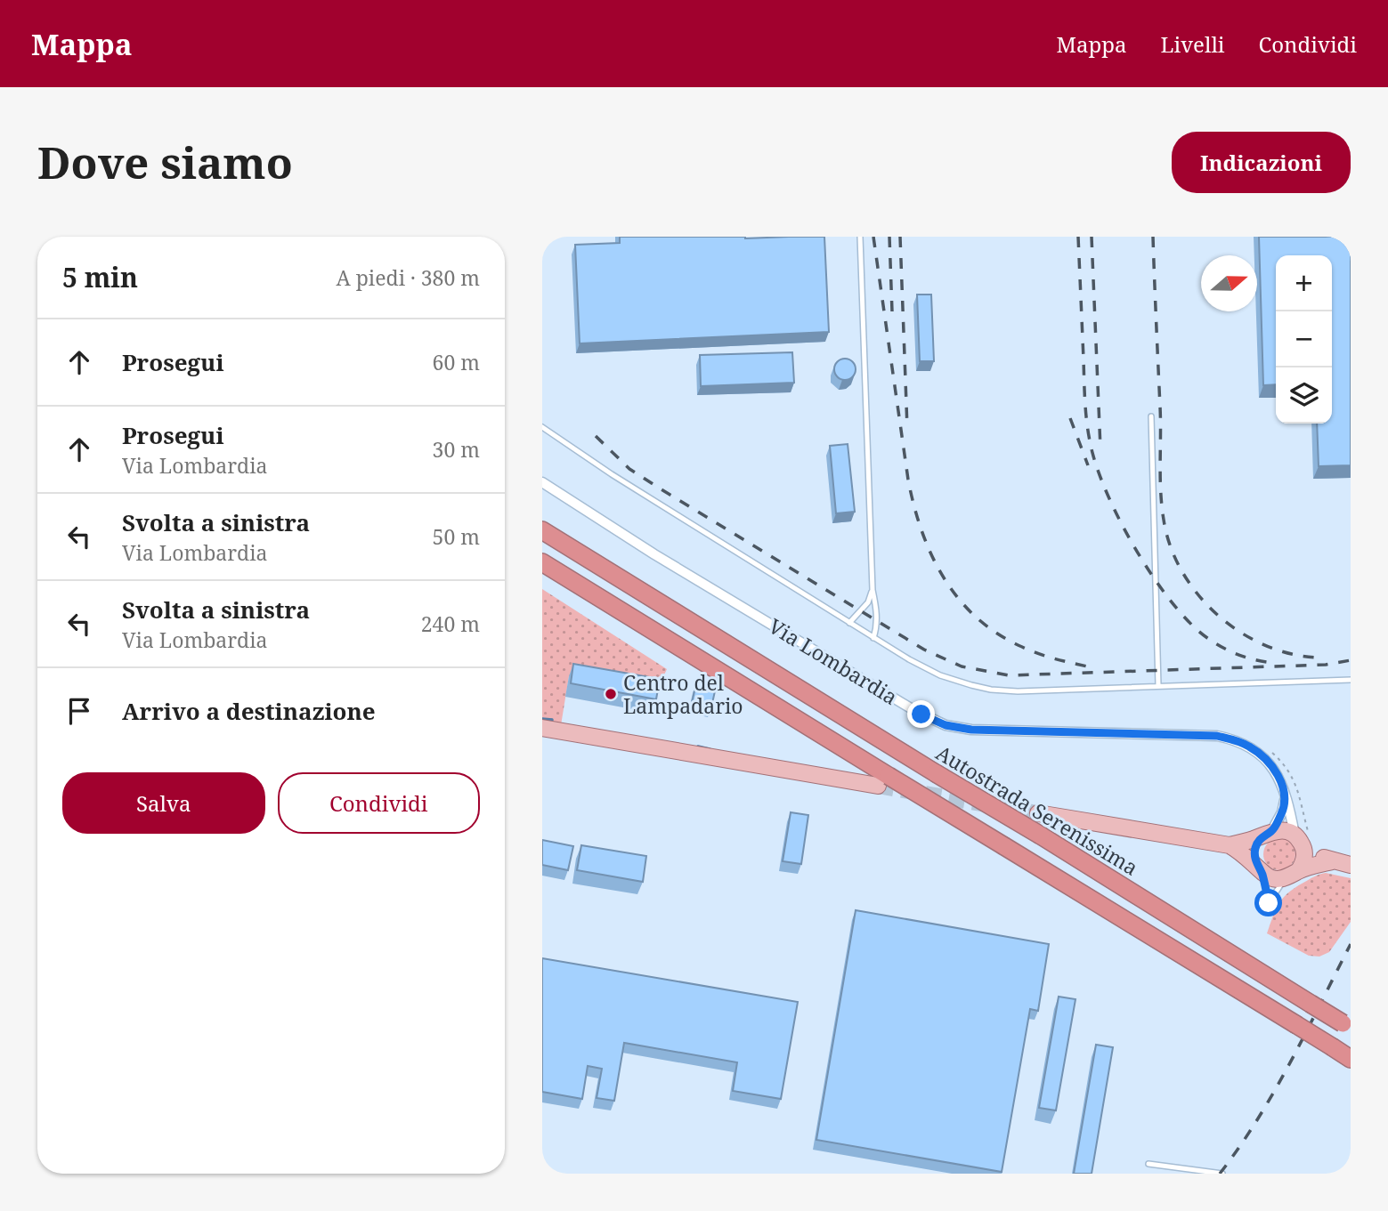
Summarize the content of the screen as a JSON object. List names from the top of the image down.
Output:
{
  "streets": {
    "highway": ["Autostrada Serenissima"],
    "street": ["Via Lombardia"]
  },
  "places": ["Centro del Lampadario"],
  "north": "right",
  "page": {
    "header": "Mappa",
    "nav": ["Mappa", "Livelli", "Condividi"],
    "buttons": [
      "Indicazioni",
      ["Salva", "Condividi"]
    ],
    "title": "Dove siamo",
    "heading": ["5 min", "A piedi · 380 m"],
    "map_buttons": ["+", "−"],
    "list": [
      ["Prosegui", "60 m"],
      ["Prosegui", "Via Lombardia", "30 m"],
      ["Svolta a sinistra", "Via Lombardia", "50 m"],
      ["Svolta a sinistra", "Via Lombardia", "240 m"],
      "Arrivo a destinazione"
    ]
  }
}
